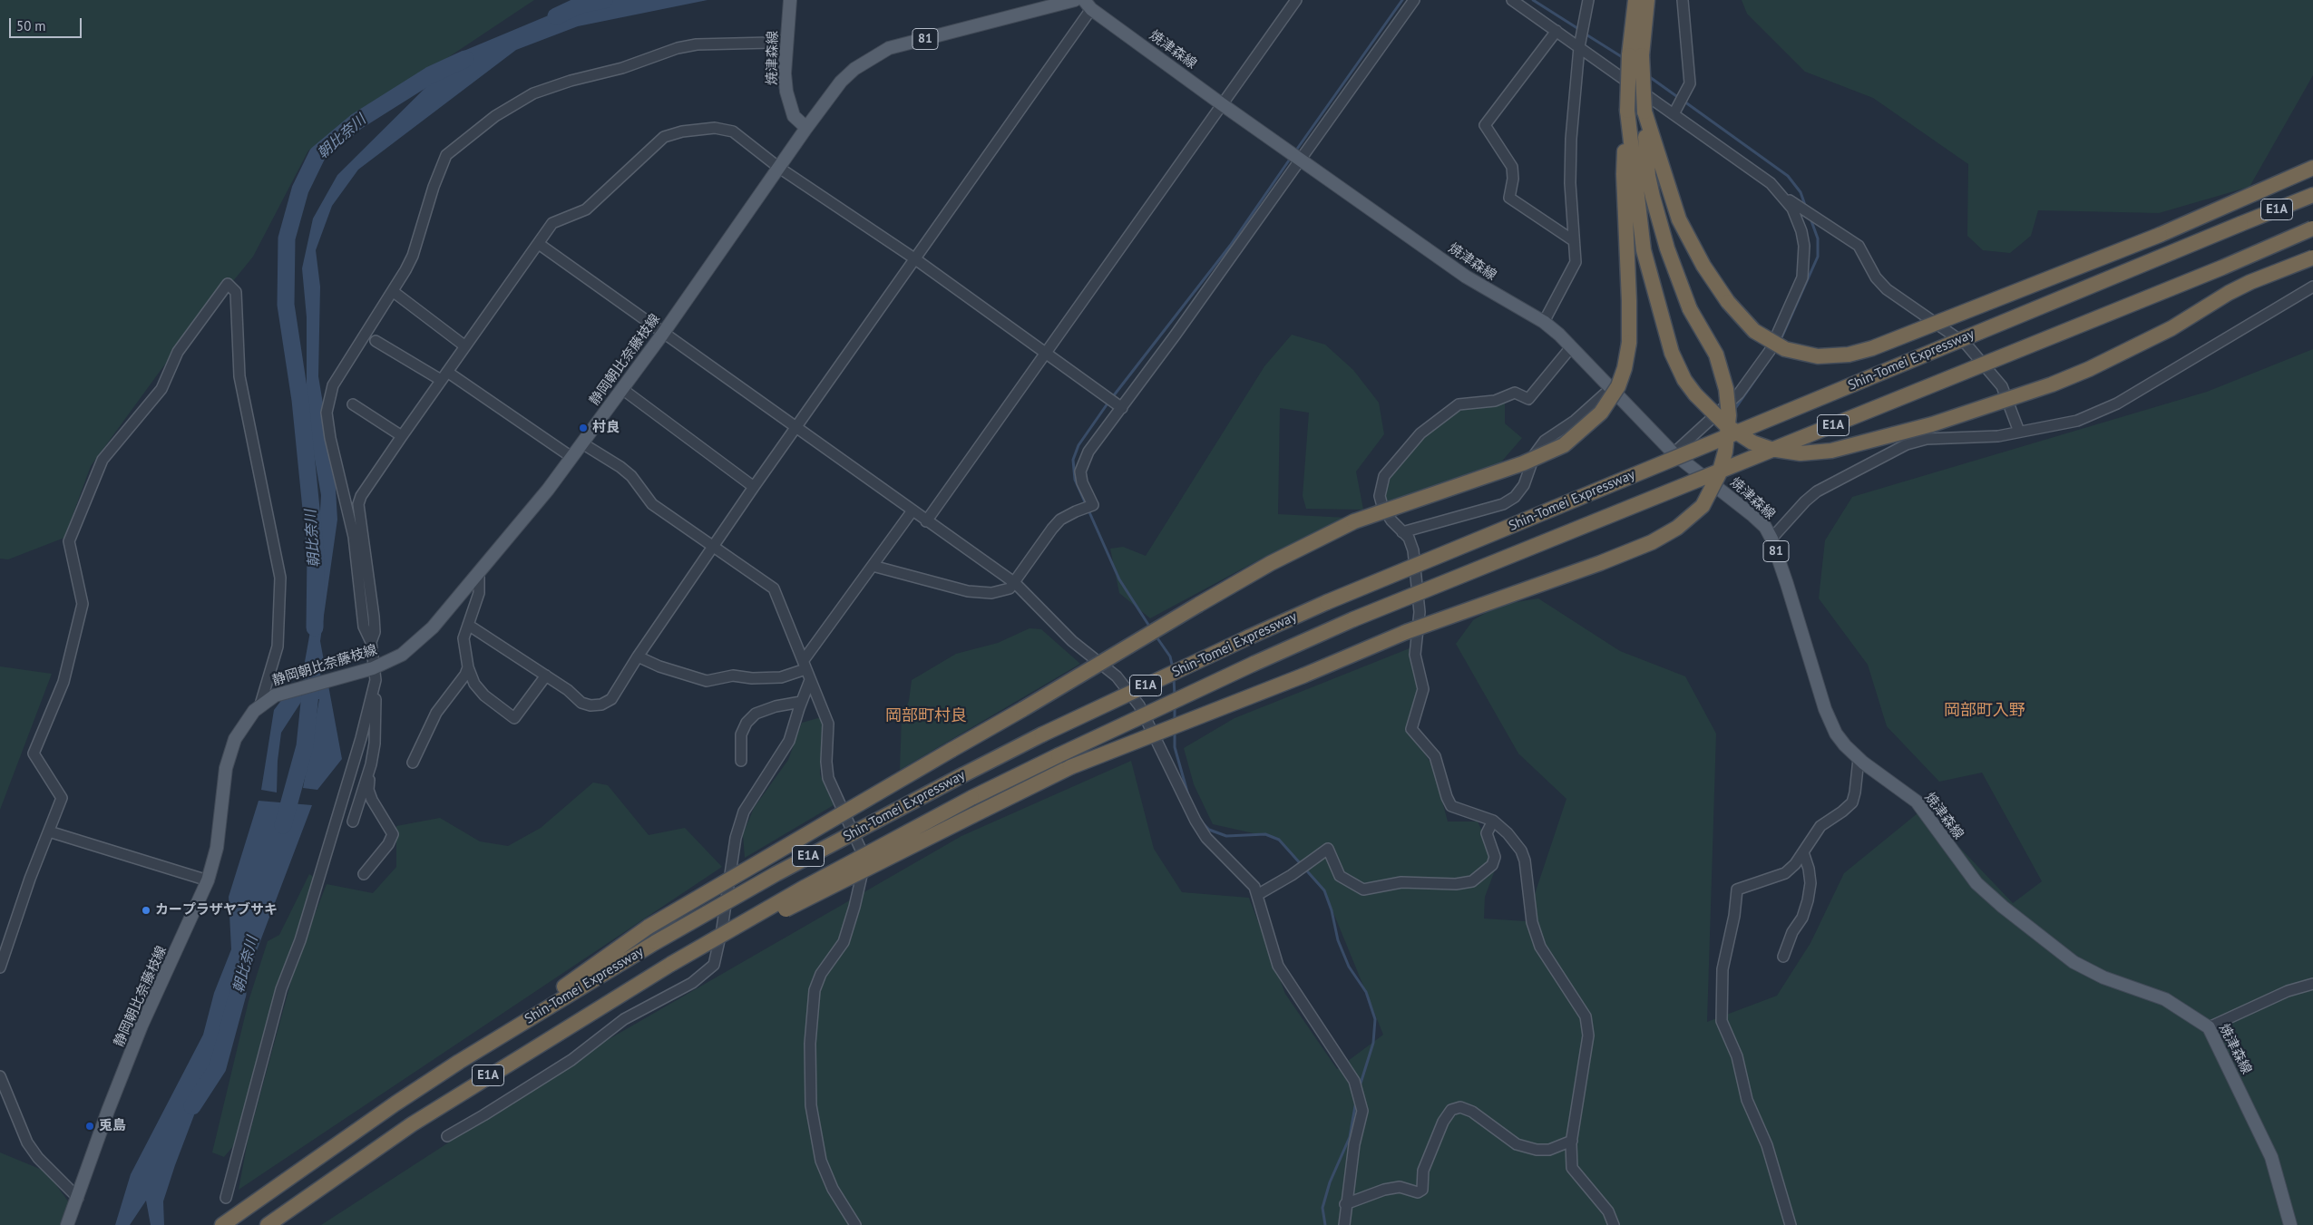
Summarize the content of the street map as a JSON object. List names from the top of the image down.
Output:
{
  "streets": {
    "highway": ["E1A", "Shin-Tomei Expressway"],
    "main road": ["81", "焼津森線", "静岡朝比奈藤枝線"]
  },
  "crossings": [
    ["81", "焼津森線"],
    ["81", "静岡朝比奈藤枝線"],
    ["焼津森線", "静岡朝比奈藤枝線"]
  ],
  "districts": ["岡部町入野", "岡部町村良"],
  "water": ["朝比奈川"],
  "places": ["村良", "カープラザヤブサキ", "兎島"],
  "scale_bar": "50 m"
}
